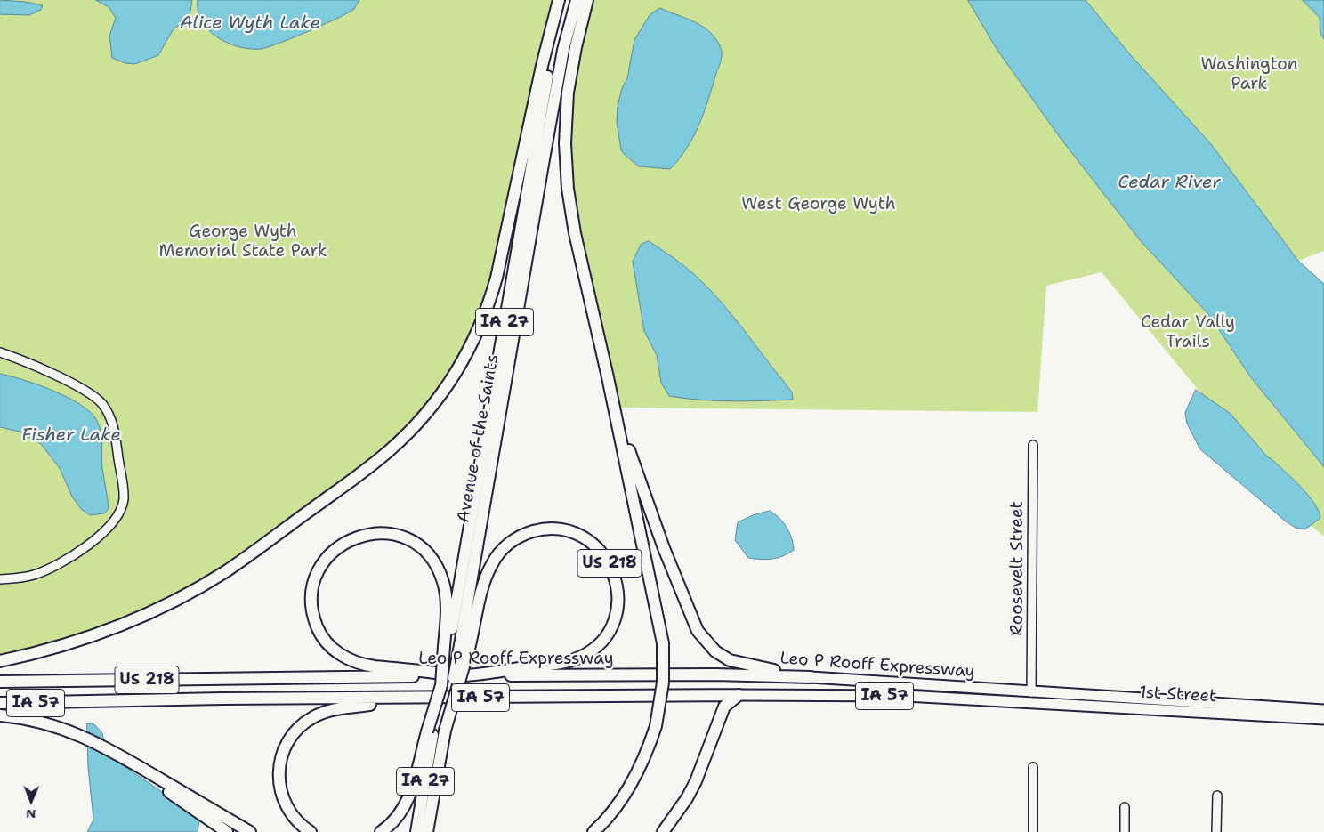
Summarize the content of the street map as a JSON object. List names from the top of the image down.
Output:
{
  "streets": {
    "highway": [
      "IA 27",
      "Avenue of the Saints",
      "US 218",
      "Leo P Rooff Expressway",
      "IA 57"
    ],
    "main road": ["1st Street"],
    "street": ["Roosevelt Street"]
  },
  "crossings": [
    ["IA 27", "Avenue of the Saints"],
    ["Avenue of the Saints", "US 218"],
    ["US 218", "Leo P Rooff Expressway"],
    ["Roosevelt Street", "Leo P Rooff Expressway"],
    ["Roosevelt Street", "1st Street"],
    ["Leo P Rooff Expressway", "1st Street"]
  ],
  "water": ["Alice Wyth Lake", "Cedar River", "Fisher Lake"],
  "parks": [
    "Washington Park",
    "West George Wyth",
    "George Wyth Memorial State Park",
    "Cedar Vally Trails"
  ],
  "north": "bottom"
}
